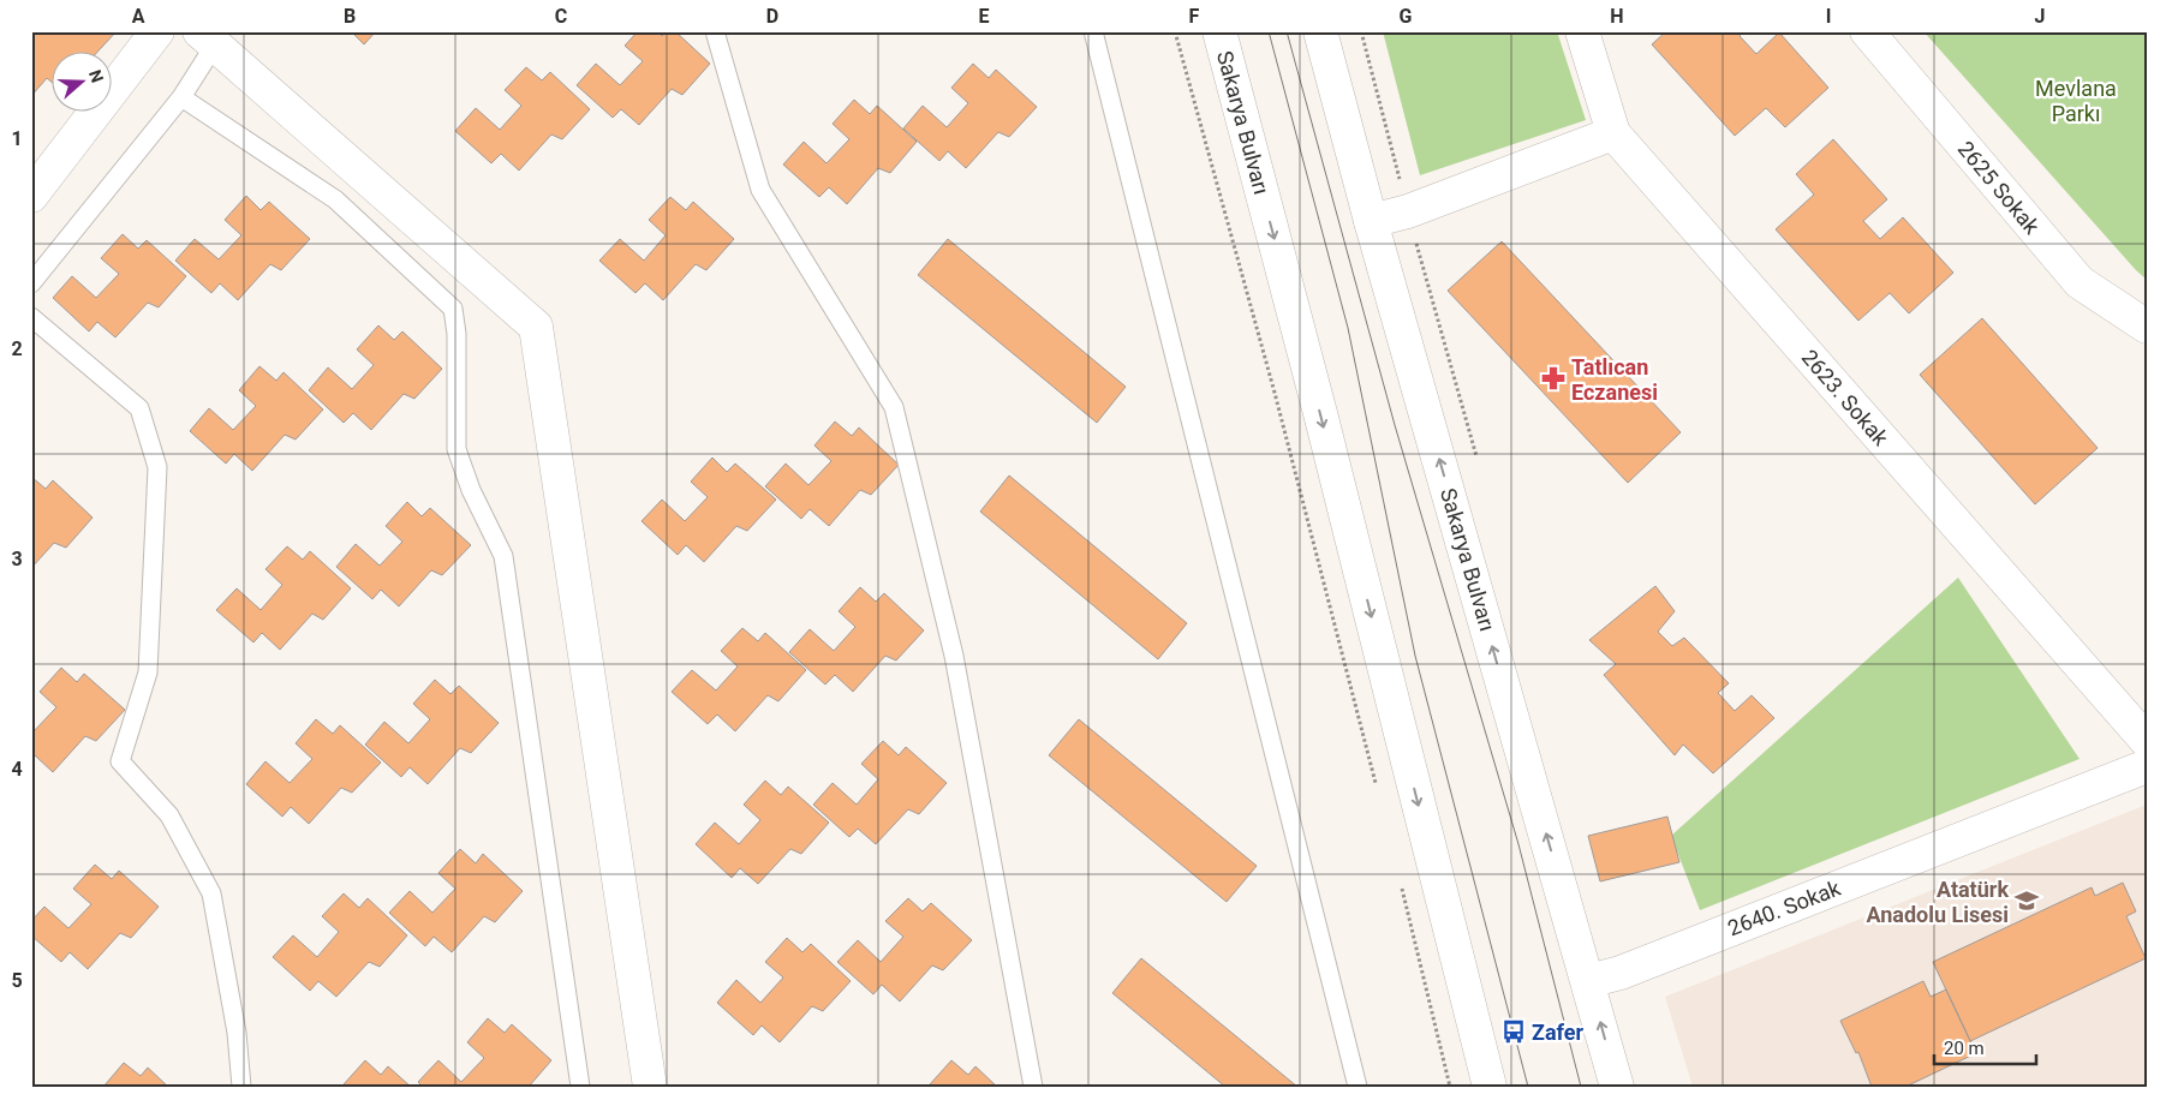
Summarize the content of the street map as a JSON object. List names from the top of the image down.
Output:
{
  "streets": {
    "street": [
      "Sakarya Bulvarı",
      "2625 Sokak",
      "2623. Sokak",
      "2640. Sokak"
    ]
  },
  "crossings": [
    ["Sakarya Bulvarı", "2640. Sokak"]
  ],
  "parks": ["Mevlana Parkı"],
  "places": {
    "pharmacy": ["Tatlıcan Eczanesi"],
    "school or university": ["Atatürk Anadolu Lisesi"],
    "bus stop": ["Zafer"]
  },
  "scale_bar": "20 m",
  "north": "right",
  "grid": {
    "columns": [
      "A",
      "B",
      "C",
      "D",
      "E",
      "F",
      "G",
      "H",
      "I",
      "J"
    ],
    "rows": [
      "1",
      "2",
      "3",
      "4",
      "5"
    ]
  }
}
